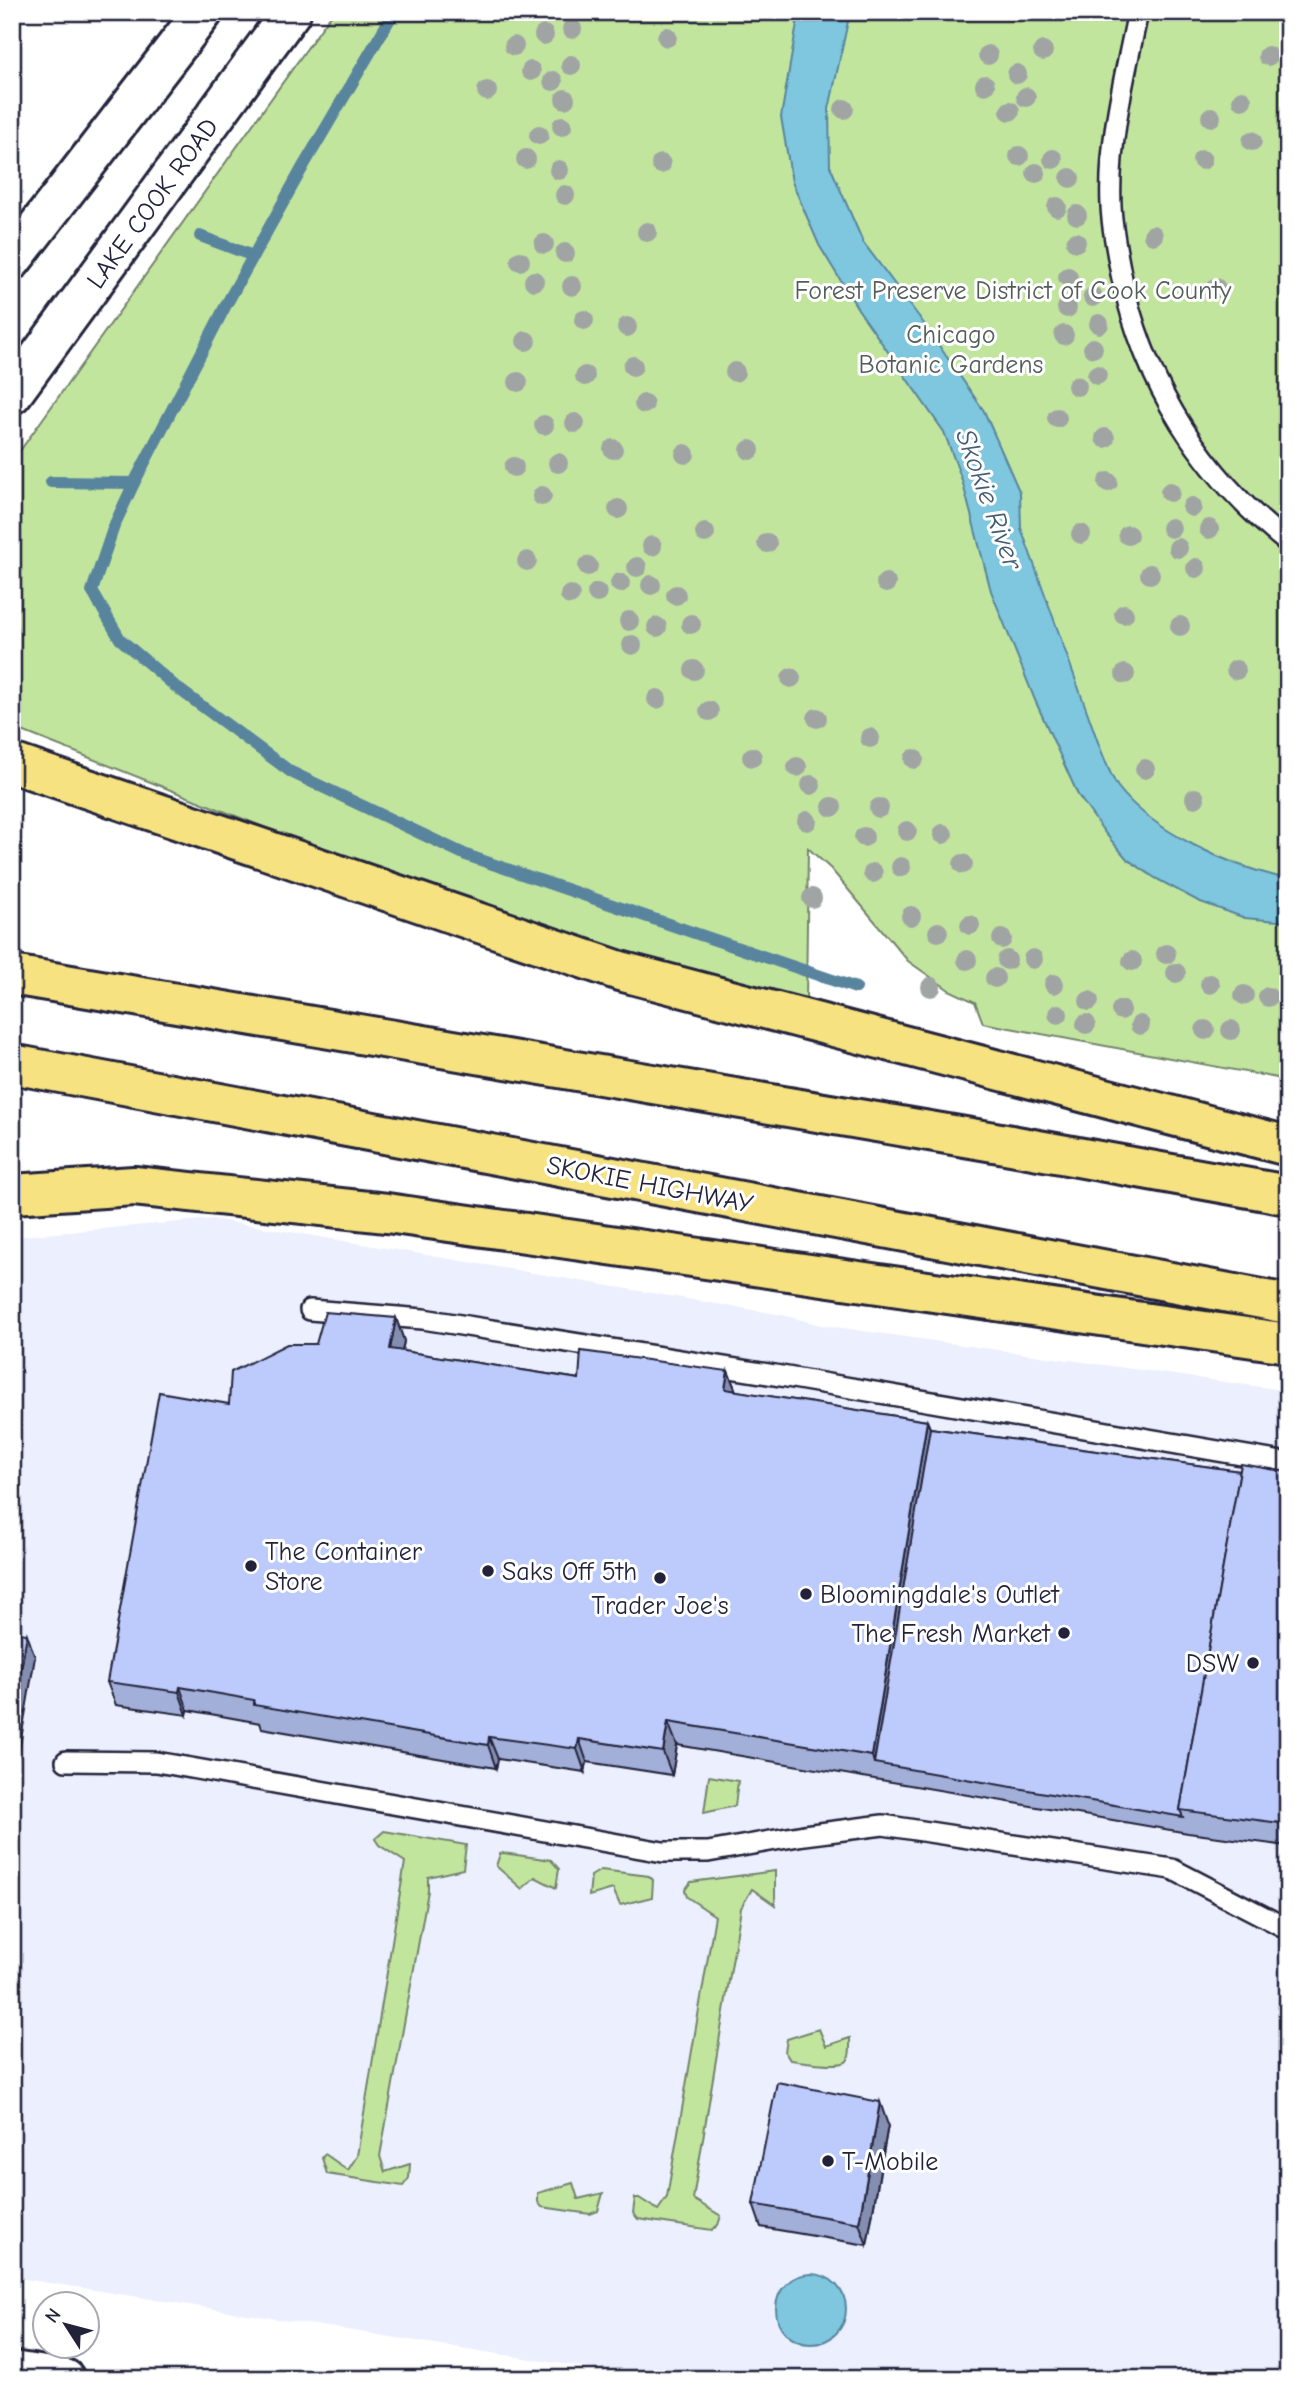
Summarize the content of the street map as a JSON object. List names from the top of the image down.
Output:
{
  "streets": {
    "highway": ["SKOKIE HIGHWAY"],
    "main road": ["LAKE COOK ROAD"]
  },
  "water": ["Skokie River"],
  "parks": ["Forest Preserve District of Cook County", "Chicago Botanic Gardens"],
  "places": [
    "The Container Store",
    "Saks Off 5th",
    "Trader Joe's",
    "Bloomingdale's Outlet",
    "The Fresh Market",
    "DSW",
    "T-Mobile"
  ],
  "north": "top left"
}
